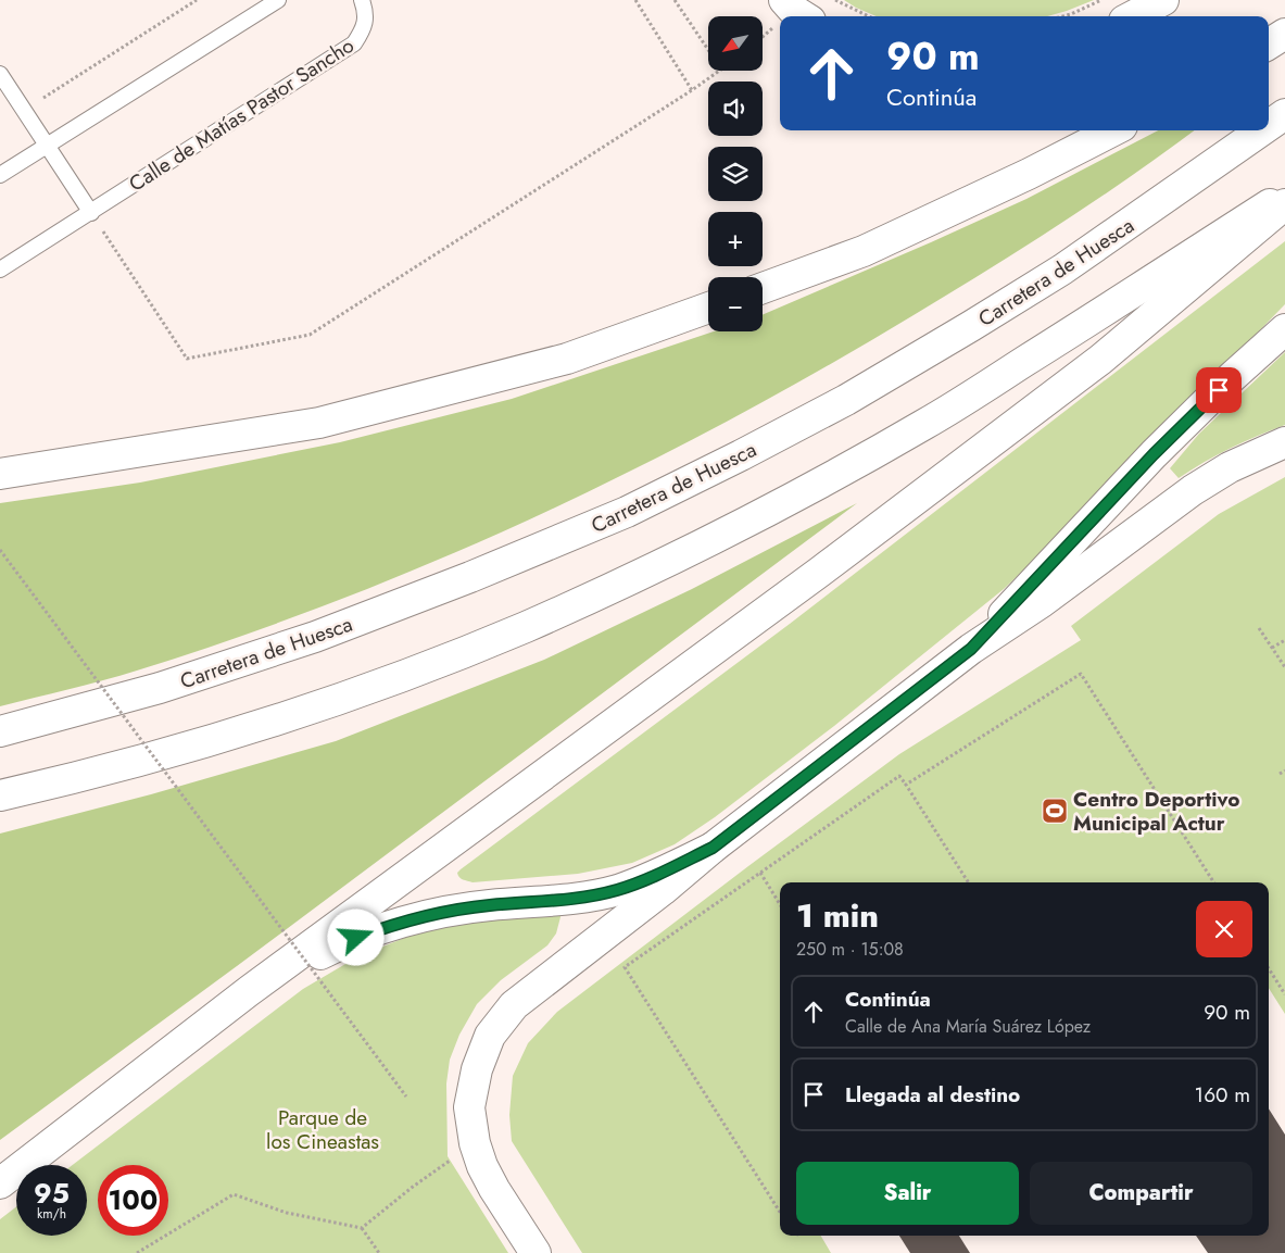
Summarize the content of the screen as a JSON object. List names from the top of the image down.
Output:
{
  "streets": {
    "main road": ["Carretera de Huesca"],
    "lane": ["Calle de Matías Pastor Sancho"]
  },
  "parks": ["Parque de los Cineastas"],
  "places": {
    "sports": ["Centro Deportivo Municipal Actur"]
  },
  "north": "bottom left",
  "page": {
    "map_buttons": ["+", "−"],
    "turn": ["90 m", "Continúa"],
    "heading": ["1 min", "250 m · 15:08"],
    "list": [
      {
        "name": "Continúa",
        "note": "Calle de Ana María Suárez López",
        "value": "90 m"
      },
      {
        "name": "Llegada al destino",
        "value": "160 m"
      }
    ],
    "buttons": ["Salir", "Compartir"],
    "speed": "95 km/h",
    "limit": "100"
  }
}
